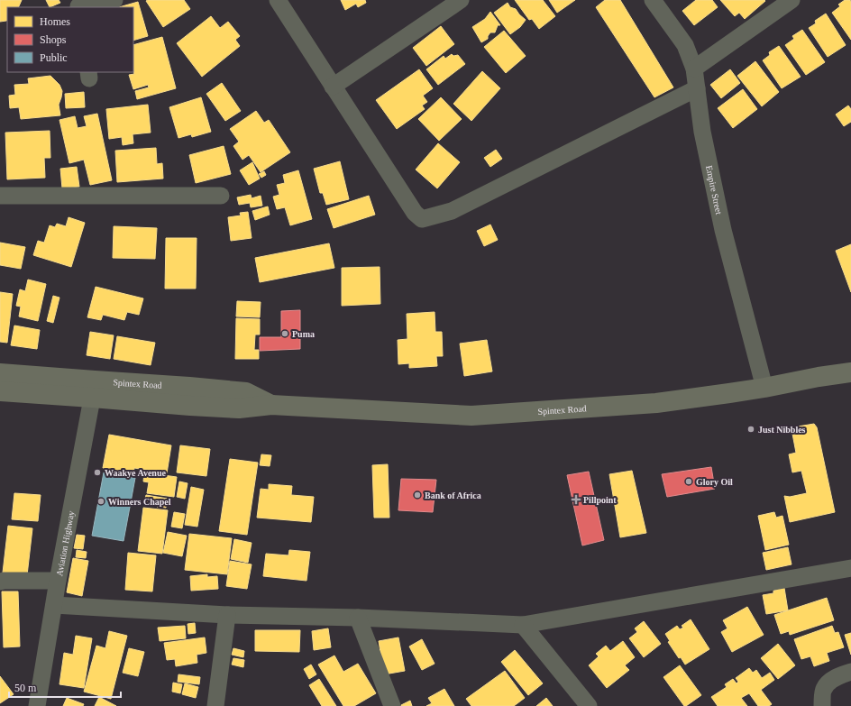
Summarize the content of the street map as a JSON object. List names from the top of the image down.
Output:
{
  "streets": {
    "main road": ["Spintex Road"],
    "street": ["Empire Street", "Aviation Highway"]
  },
  "crossings": [
    ["Empire Street", "Spintex Road"],
    ["Spintex Road", "Aviation Highway"]
  ],
  "places": {
    "other": [
      "Puma",
      "Just Nibbles",
      "Waakye Avenue",
      "Glory Oil",
      "Bank of Africa",
      "Winners Chapel"
    ],
    "health": ["Pillpoint"]
  },
  "legend": ["Homes", "Shops", "Public"],
  "scale_bar": "50 m"
}
